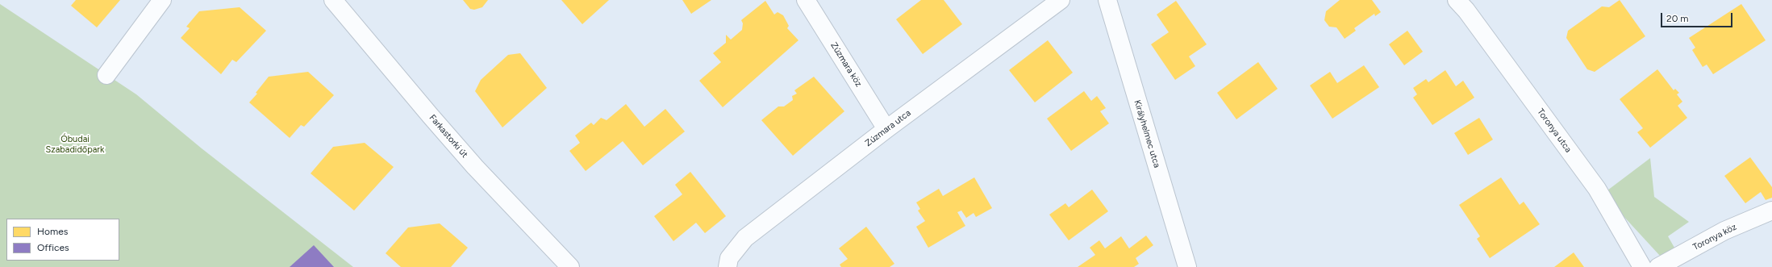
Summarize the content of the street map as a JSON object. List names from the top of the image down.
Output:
{
  "streets": {
    "street": [
      "Zúzmara köz",
      "Zúzmara utca",
      "Toronya utca",
      "Királyhelmec utca",
      "Farkastorki út",
      "Toronya köz"
    ]
  },
  "crossings": [
    ["Zúzmara köz", "Zúzmara utca"]
  ],
  "parks": ["Óbudai Szabadidőpark"],
  "legend": ["Homes", "Offices"],
  "scale_bar": "20 m"
}
